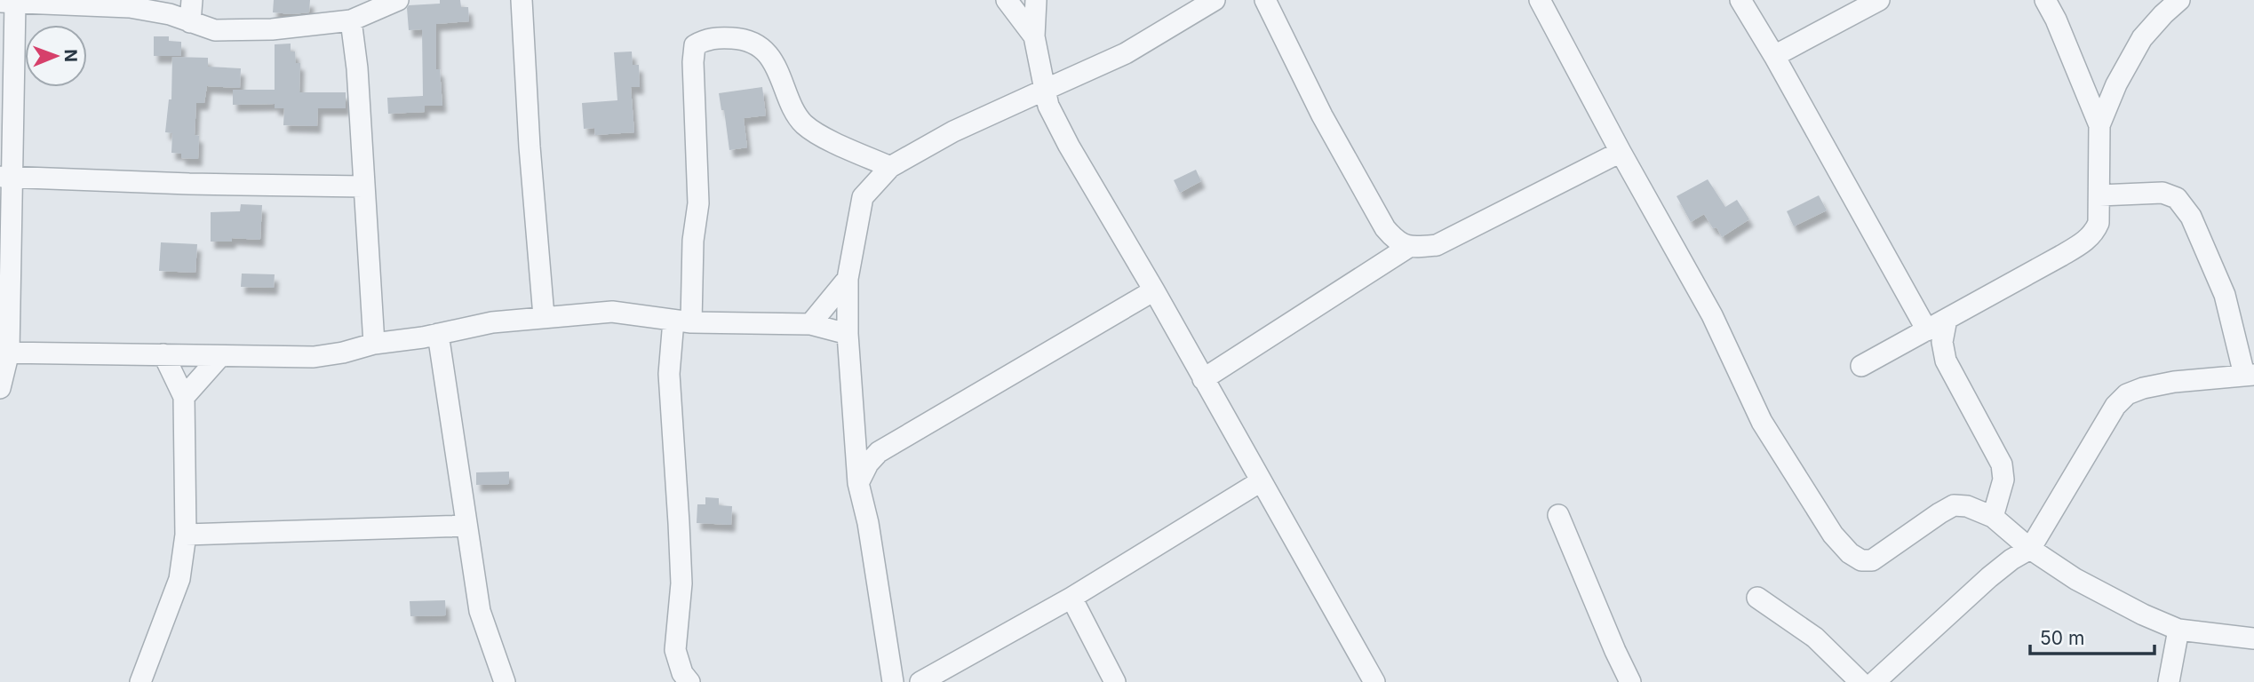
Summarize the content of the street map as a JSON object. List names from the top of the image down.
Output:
{
  "scale_bar": "50 m",
  "north": "right"
}
